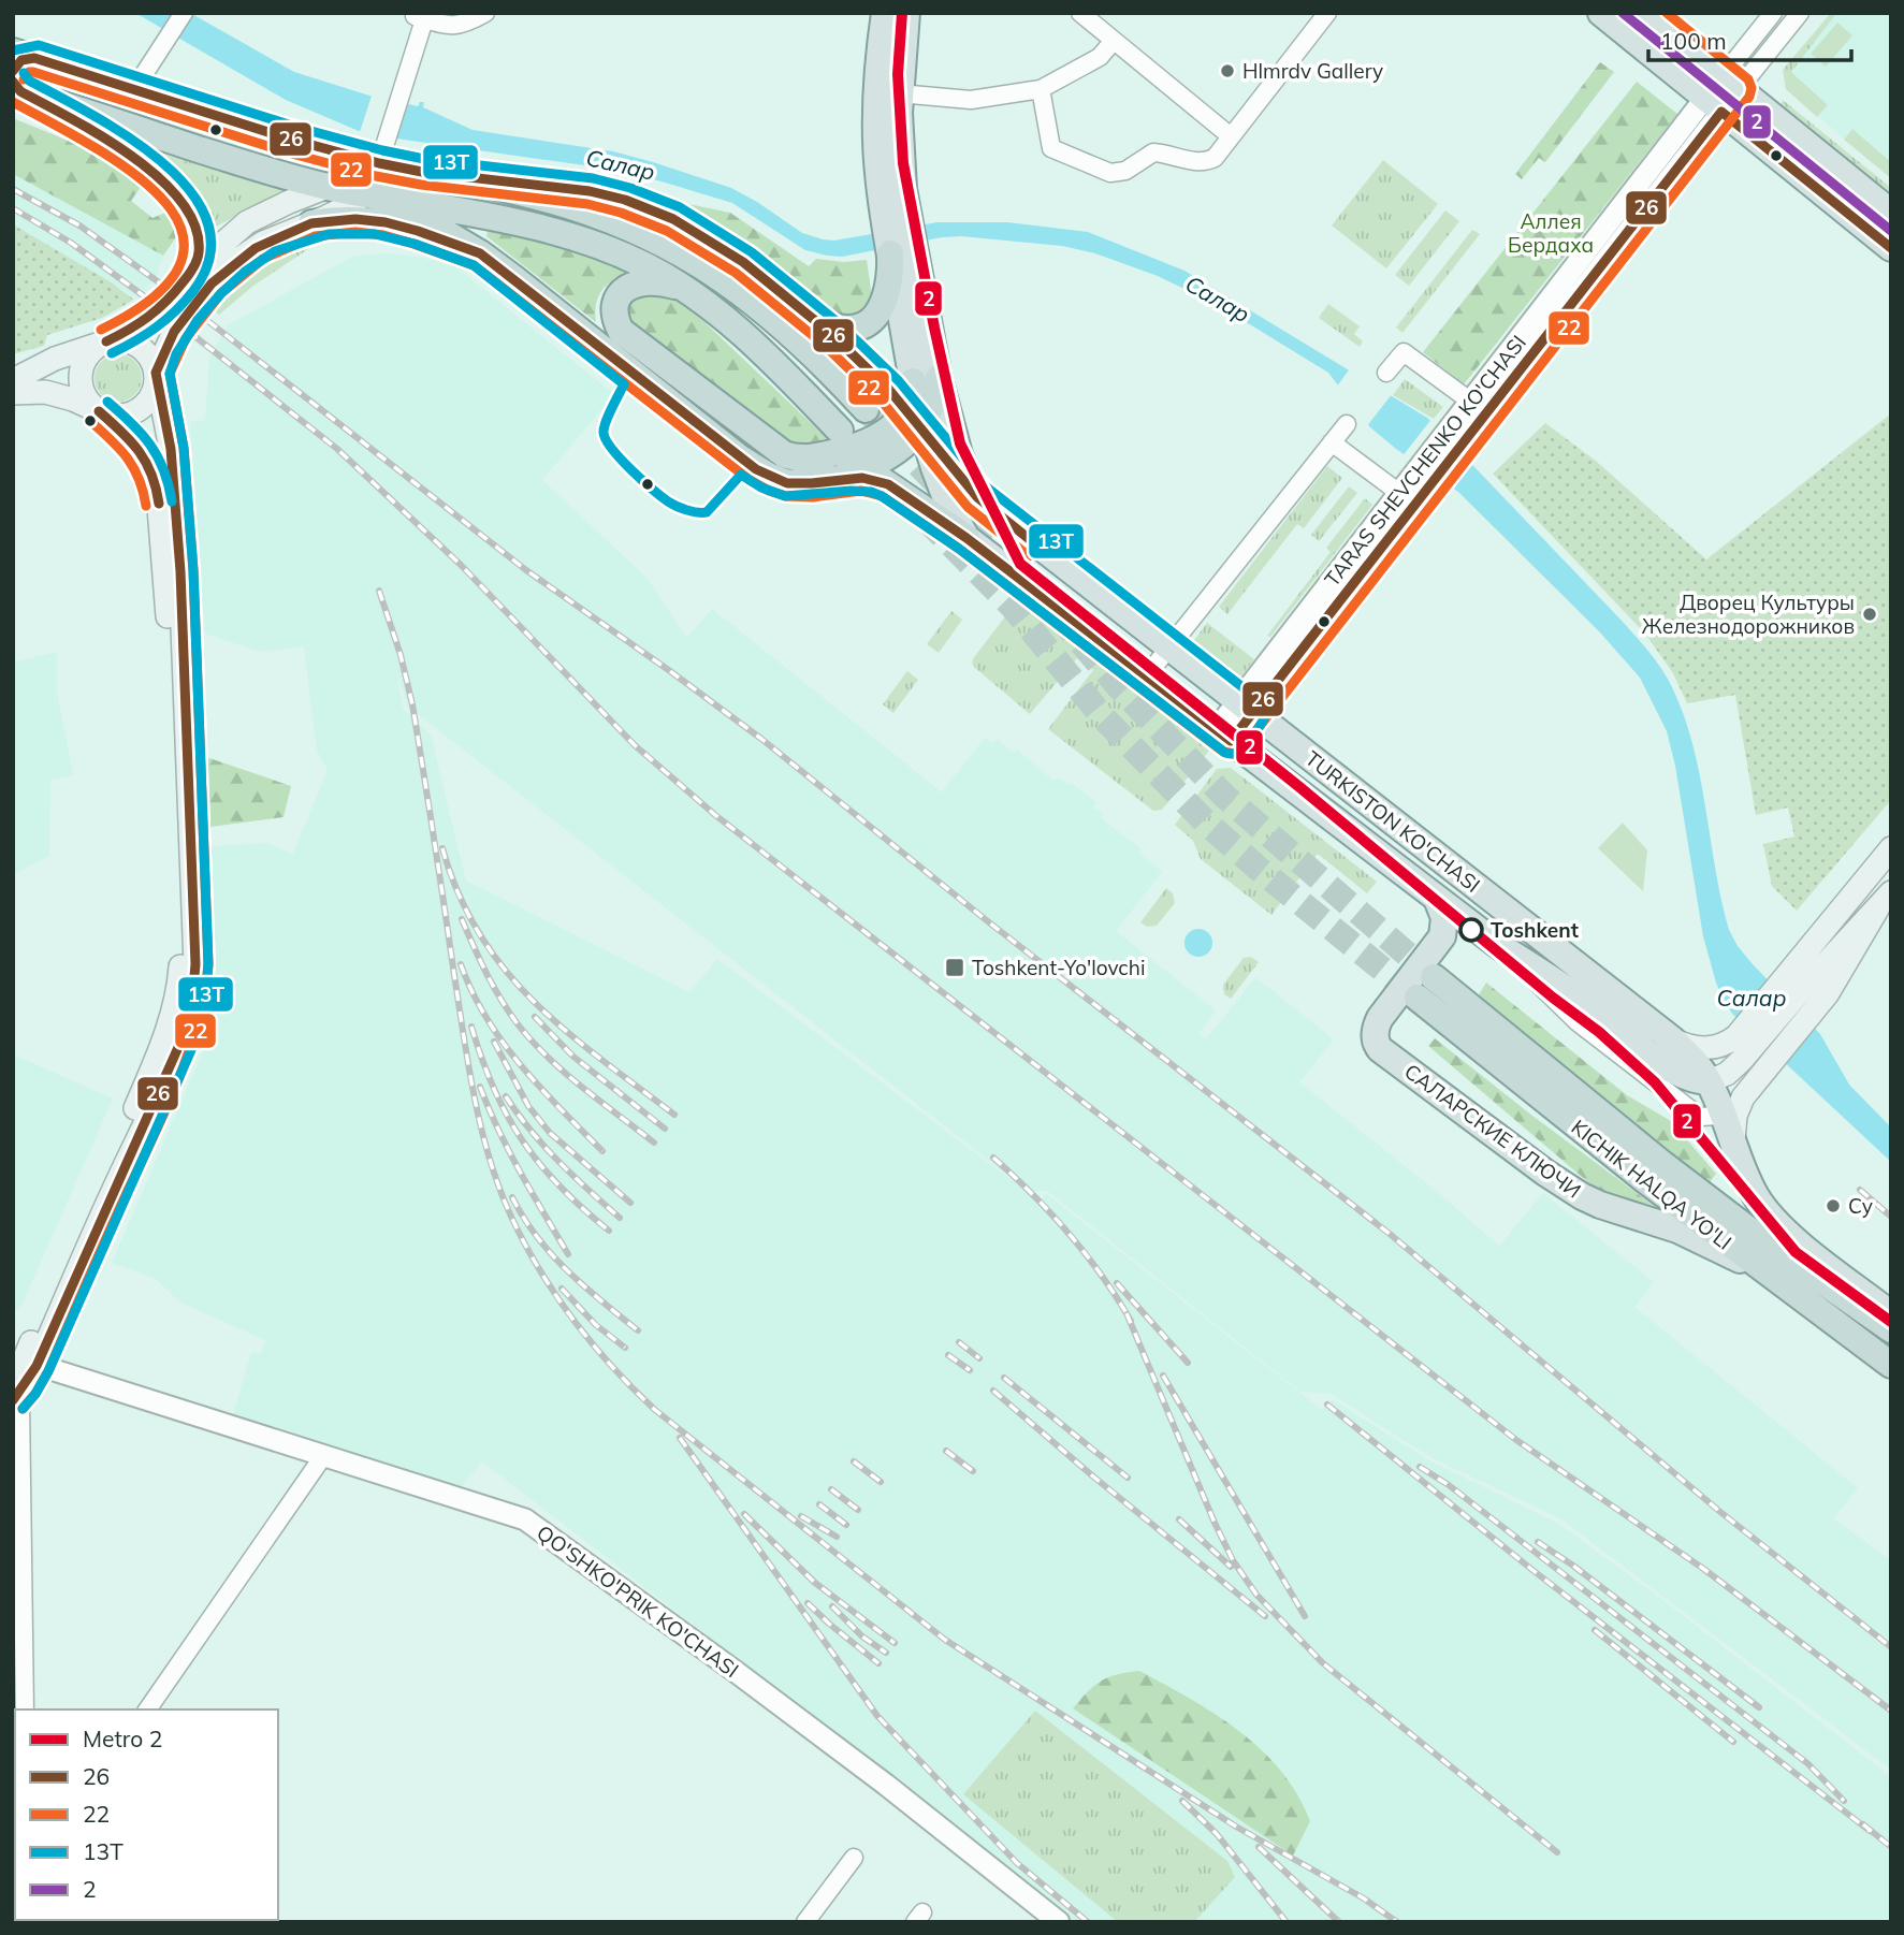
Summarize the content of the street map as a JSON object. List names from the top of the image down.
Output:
{
  "streets": {
    "highway": ["KICHIK HALQA YO'LI"],
    "main road": ["TARAS SHEVCHENKO KO'CHASI", "TURKISTON KO'CHASI", "САЛАРСКИЕ КЛЮЧИ"],
    "street": ["QO'SHKO'PRIK KO'CHASI"]
  },
  "crossings": [
    ["TARAS SHEVCHENKO KO'CHASI", "TURKISTON KO'CHASI"],
    ["TURKISTON KO'CHASI", "САЛАРСКИЕ КЛЮЧИ"],
    ["САЛАРСКИЕ КЛЮЧИ", "KICHIK HALQA YO'LI"]
  ],
  "water": ["Салар"],
  "parks": ["Аллея Бердаха"],
  "places": {
    "other": [
      "Hlmrdv Gallery",
      "Дворец Культуры Железнодорожников",
      "Toshkent",
      "Су"
    ],
    "transit": ["Toshkent-Yo'lovchi"]
  },
  "lines": [
    "metro line 2",
    "transit line 22",
    "transit line 2",
    "transit line 13Т",
    "transit line 26"
  ],
  "legend": [
    "Metro 2",
    "26",
    "22",
    "13Т",
    "2"
  ],
  "scale_bar": "100 m"
}
